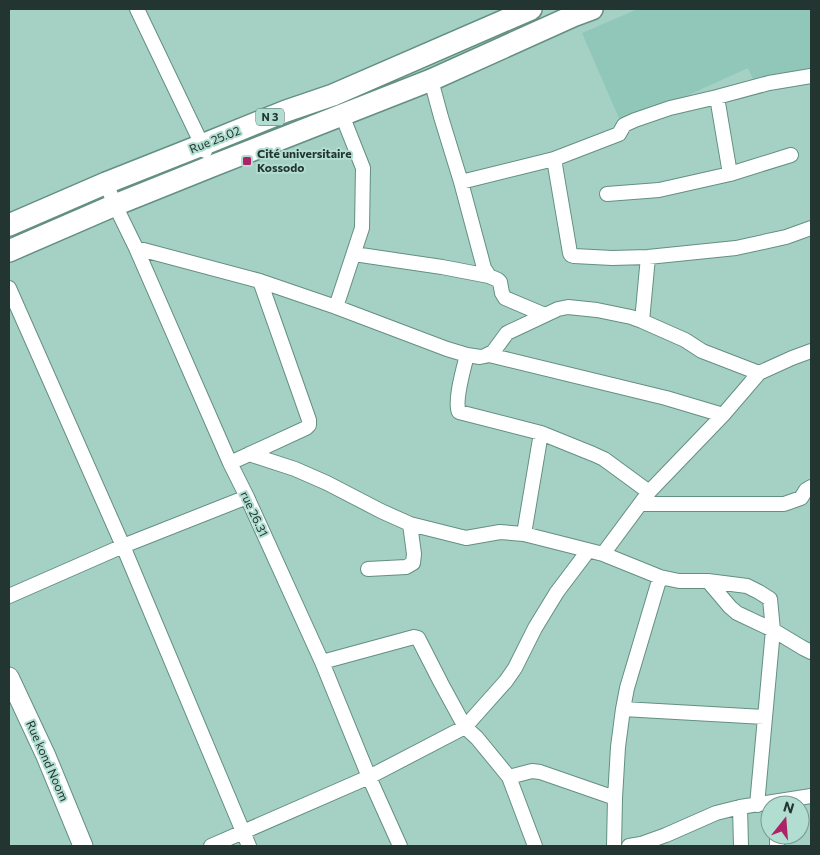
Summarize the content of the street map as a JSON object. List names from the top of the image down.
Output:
{
  "streets": {
    "main road": ["N 3", "Rue 25.02"],
    "street": ["rue 26.31", "Rue kond Noom"]
  },
  "crossings": [
    ["N 3", "rue 26.31"],
    ["Rue 25.02", "rue 26.31"]
  ],
  "places": {
    "transit": ["Cité universitaire Kossodo"]
  },
  "north": "top"
}
